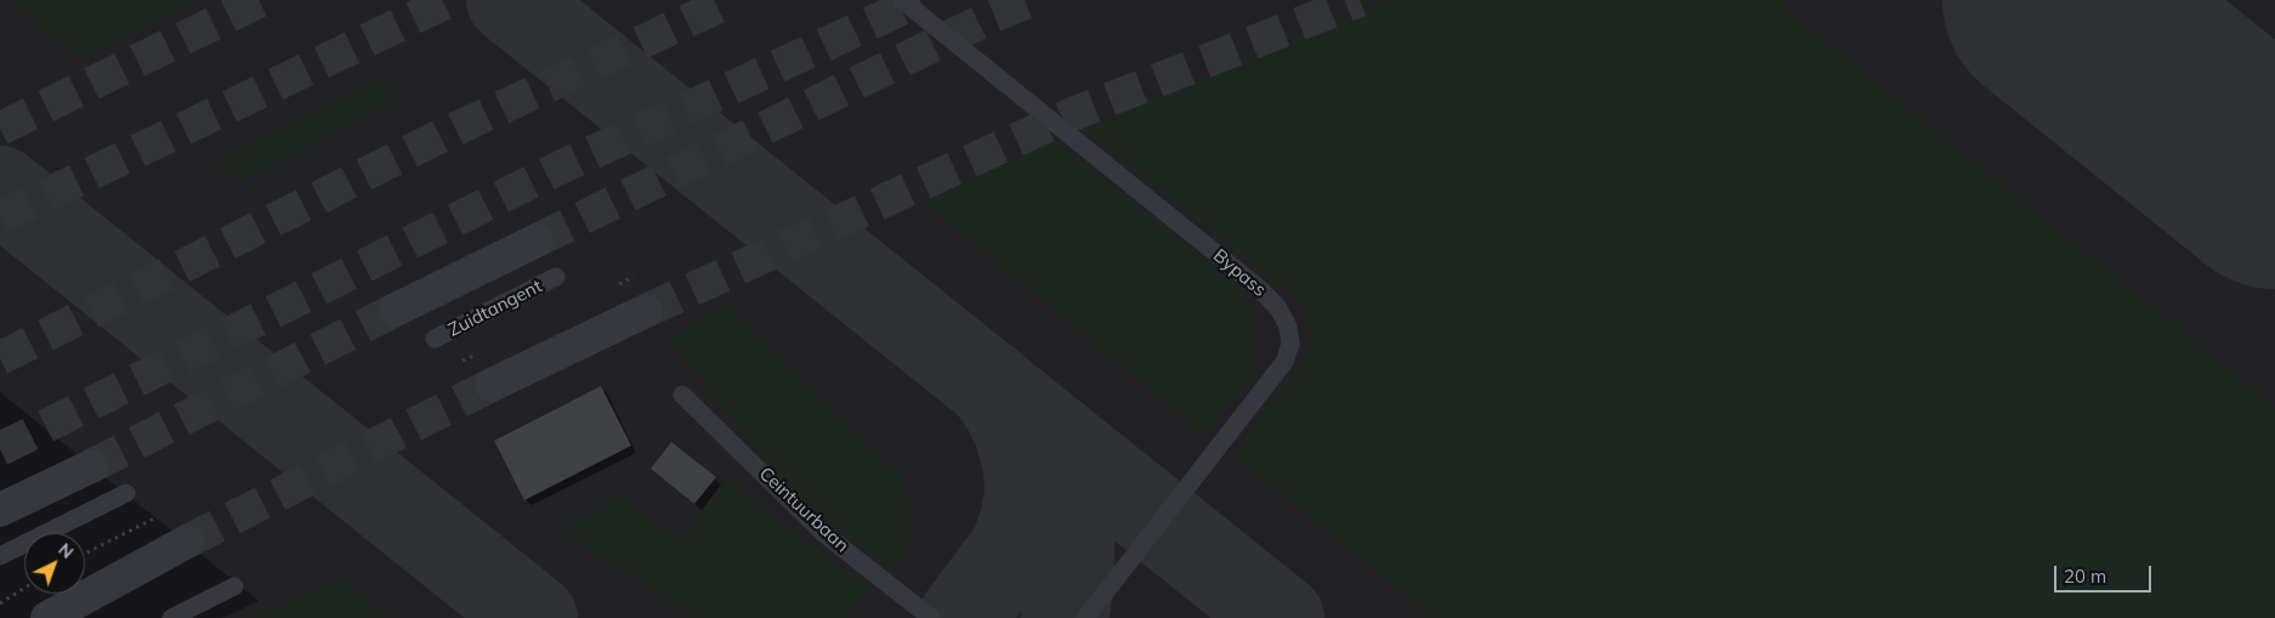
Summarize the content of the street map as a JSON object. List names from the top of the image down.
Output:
{
  "streets": {
    "lane": ["Bypass", "Zuidtangent", "Ceintuurbaan"]
  },
  "scale_bar": "20 m",
  "north": "top right"
}
